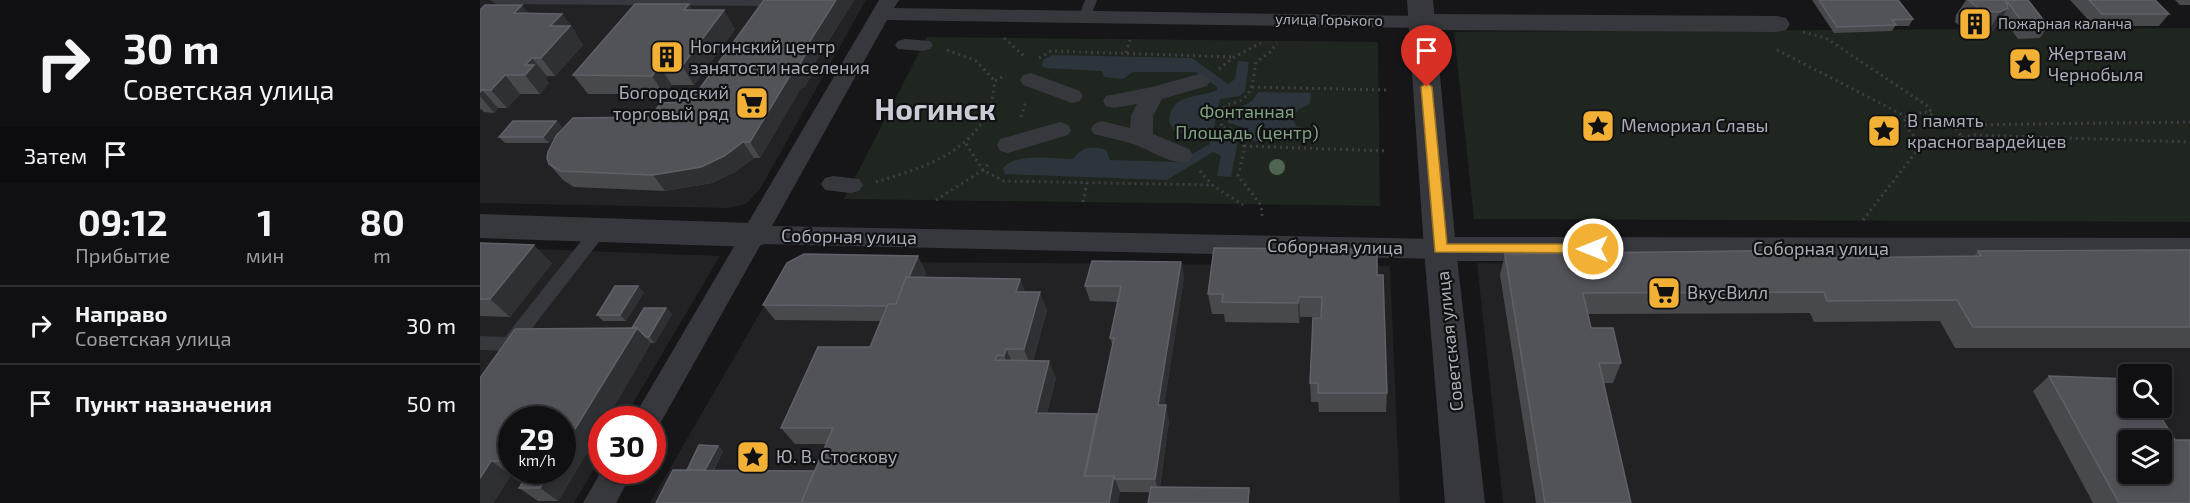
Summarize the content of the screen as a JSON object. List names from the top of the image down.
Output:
{
  "streets": {
    "street": ["улица Горького", "Соборная улица", "Советская улица"]
  },
  "crossings": [
    ["улица Горького", "Советская улица"],
    ["Соборная улица", "Советская улица"]
  ],
  "districts": ["Ногинск"],
  "parks": ["Фонтанная Площадь (центр)"],
  "places": {
    "building": ["Пожарная каланча", "Ногинский центр занятости населения"],
    "place": [
      "Жертвам Чернобыля",
      "Мемориал Славы",
      "В память красногвардейцев",
      "Ю. В. Стоскову"
    ],
    "supermarket": ["Богородский торговый ряд", "ВкусВилл"]
  },
  "page": {
    "turn": ["30 m", "Советская улица"],
    "then": "Затем",
    "eta": [
      "09:12",
      "Прибытие",
      "1",
      "мин",
      "80",
      "m"
    ],
    "list": [
      {
        "name": "Направо",
        "note": "Советская улица",
        "value": "30 m"
      },
      {
        "name": "Пункт назначения",
        "value": "50 m"
      }
    ],
    "speed": "29 km/h",
    "limit": "30"
  }
}
